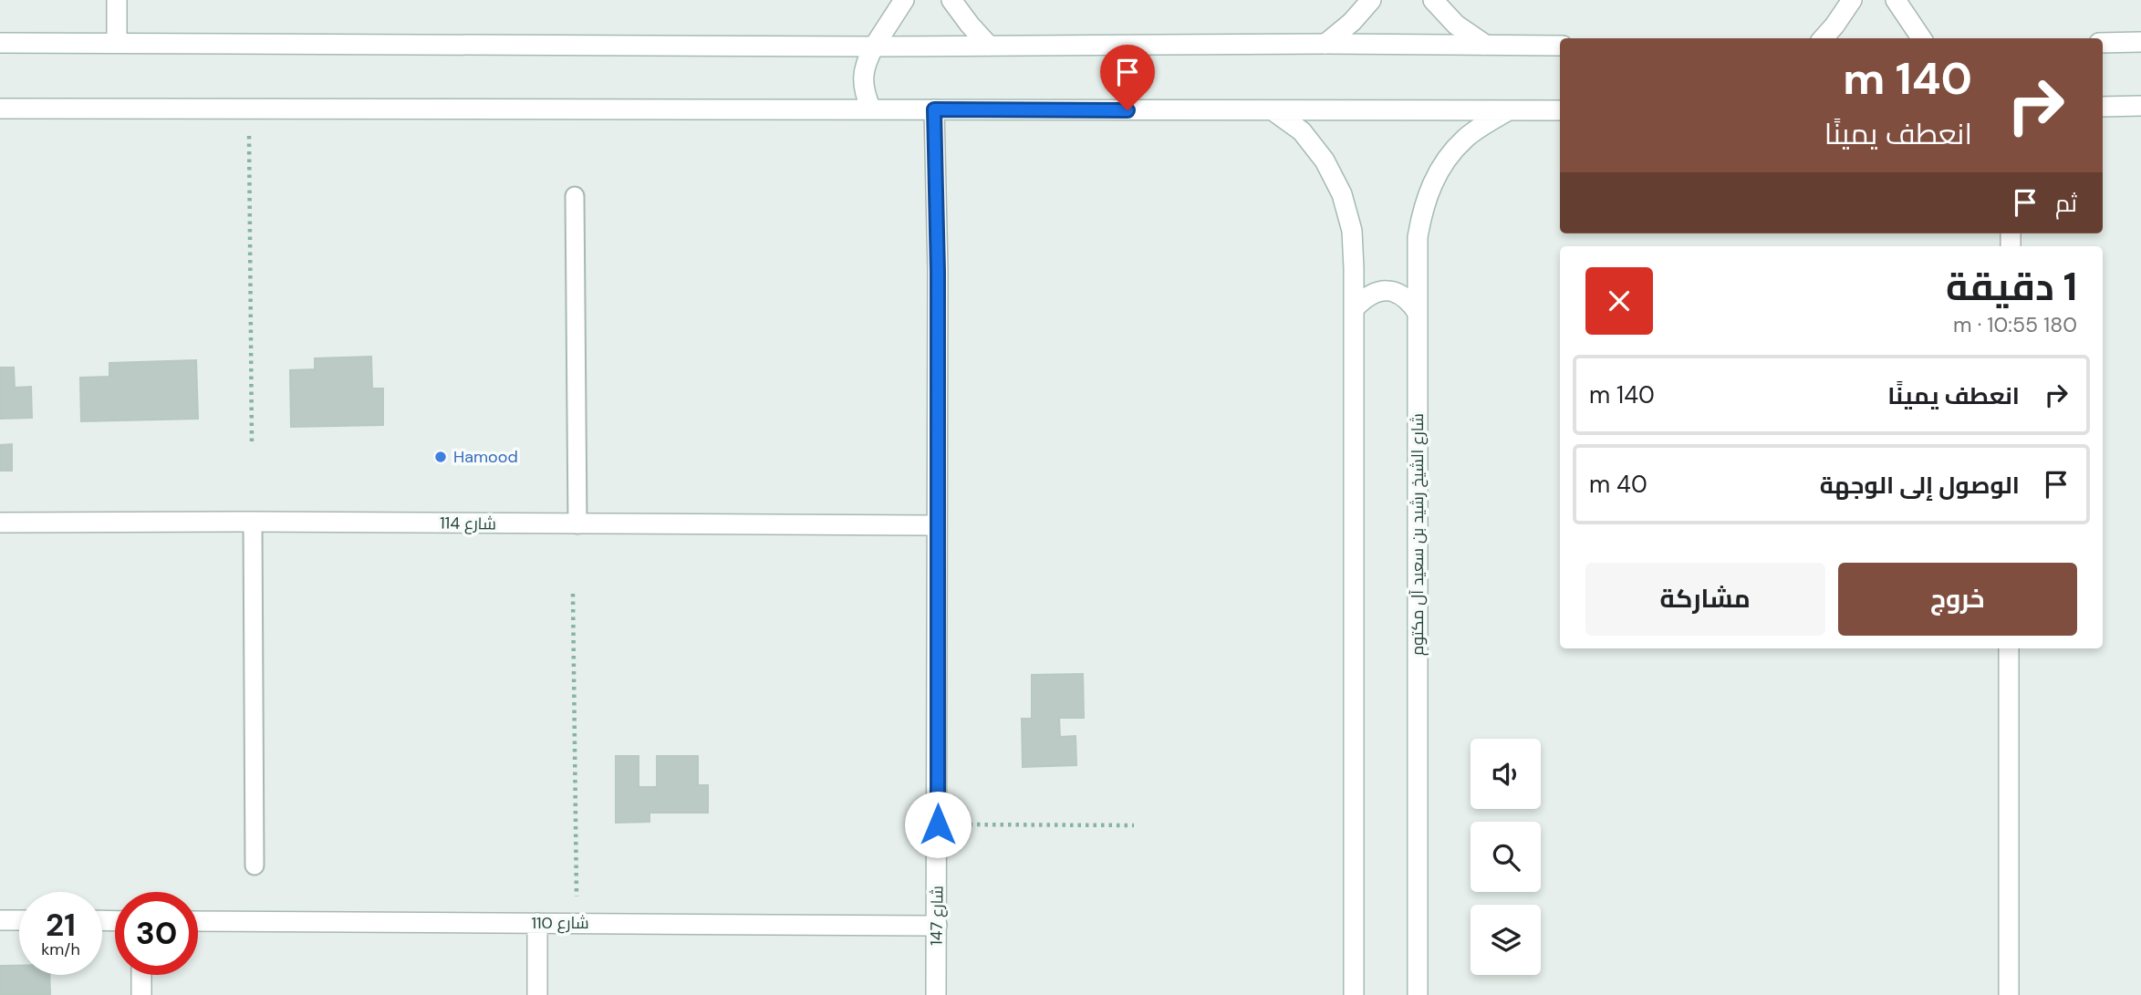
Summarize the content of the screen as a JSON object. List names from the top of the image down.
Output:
{
  "streets": {
    "street": [
      "شارع 114",
      "شارع الشيخ رشيد بن سعيد آل مكتوم",
      "شارع 147",
      "شارع 110"
    ]
  },
  "crossings": [
    ["شارع 114", "شارع 147"],
    ["شارع 147", "شارع 110"]
  ],
  "places": ["Hamood"],
  "page": {
    "turn": ["140 m", "انعطف يمينًا"],
    "then": "ثم",
    "heading": ["1 دقيقة", "180 m · 10:55"],
    "list": [
      {
        "name": "انعطف يمينًا",
        "value": "140 m"
      },
      {
        "name": "الوصول إلى الوجهة",
        "value": "40 m"
      }
    ],
    "buttons": ["خروج", "مشاركة"],
    "speed": "21 km/h",
    "limit": "30"
  }
}
